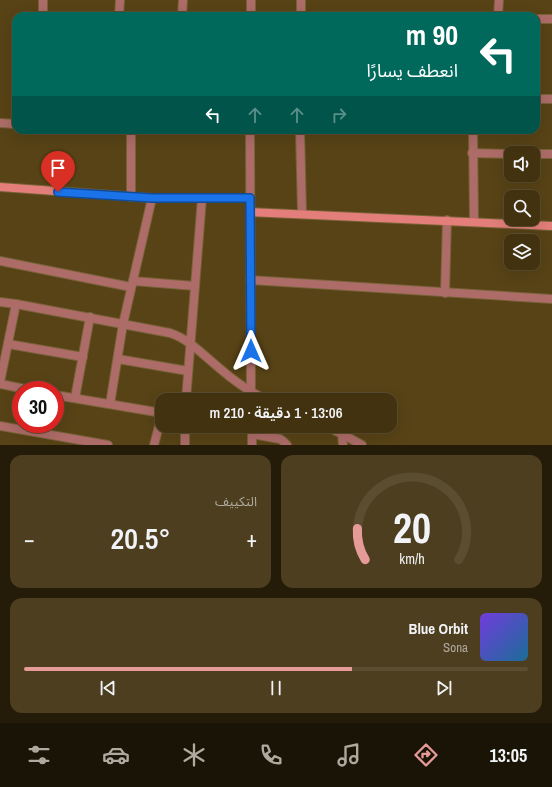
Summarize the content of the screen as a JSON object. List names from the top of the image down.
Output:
{
  "page": {
    "turn": ["90 m", "انعطف يسارًا"],
    "limit": "30",
    "trip": "13:06 · 1 دقيقة · 210 m",
    "tile": "التكييف",
    "heat": ["−", "20.5°", "+"],
    "song": ["Blue Orbit", "Sona"],
    "tabs": "13:05",
    "gauge": ["20", "km/h"]
  }
}
